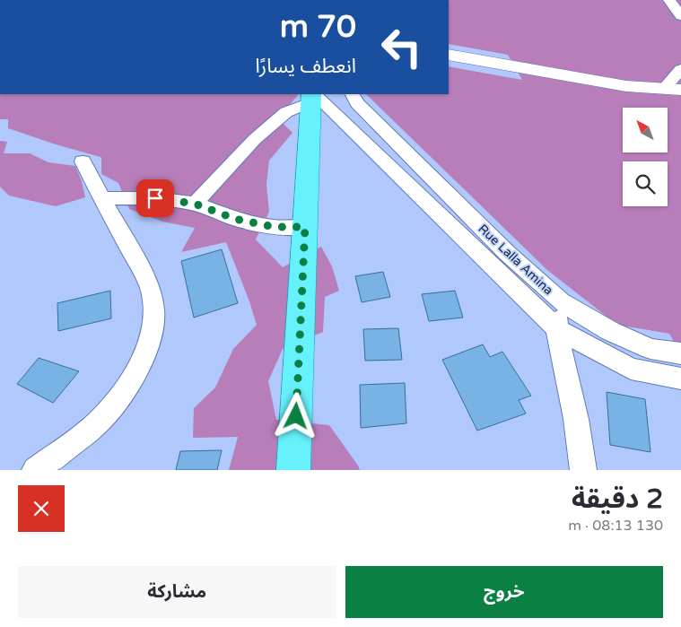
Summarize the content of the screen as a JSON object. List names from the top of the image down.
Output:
{
  "streets": {
    "street": ["Rue Lalla Amina"]
  },
  "north": "top left",
  "page": {
    "turn": ["70 m", "انعطف يسارًا"],
    "heading": ["2 دقيقة", "130 m · 08:13"],
    "buttons": ["خروج", "مشاركة"]
  }
}
